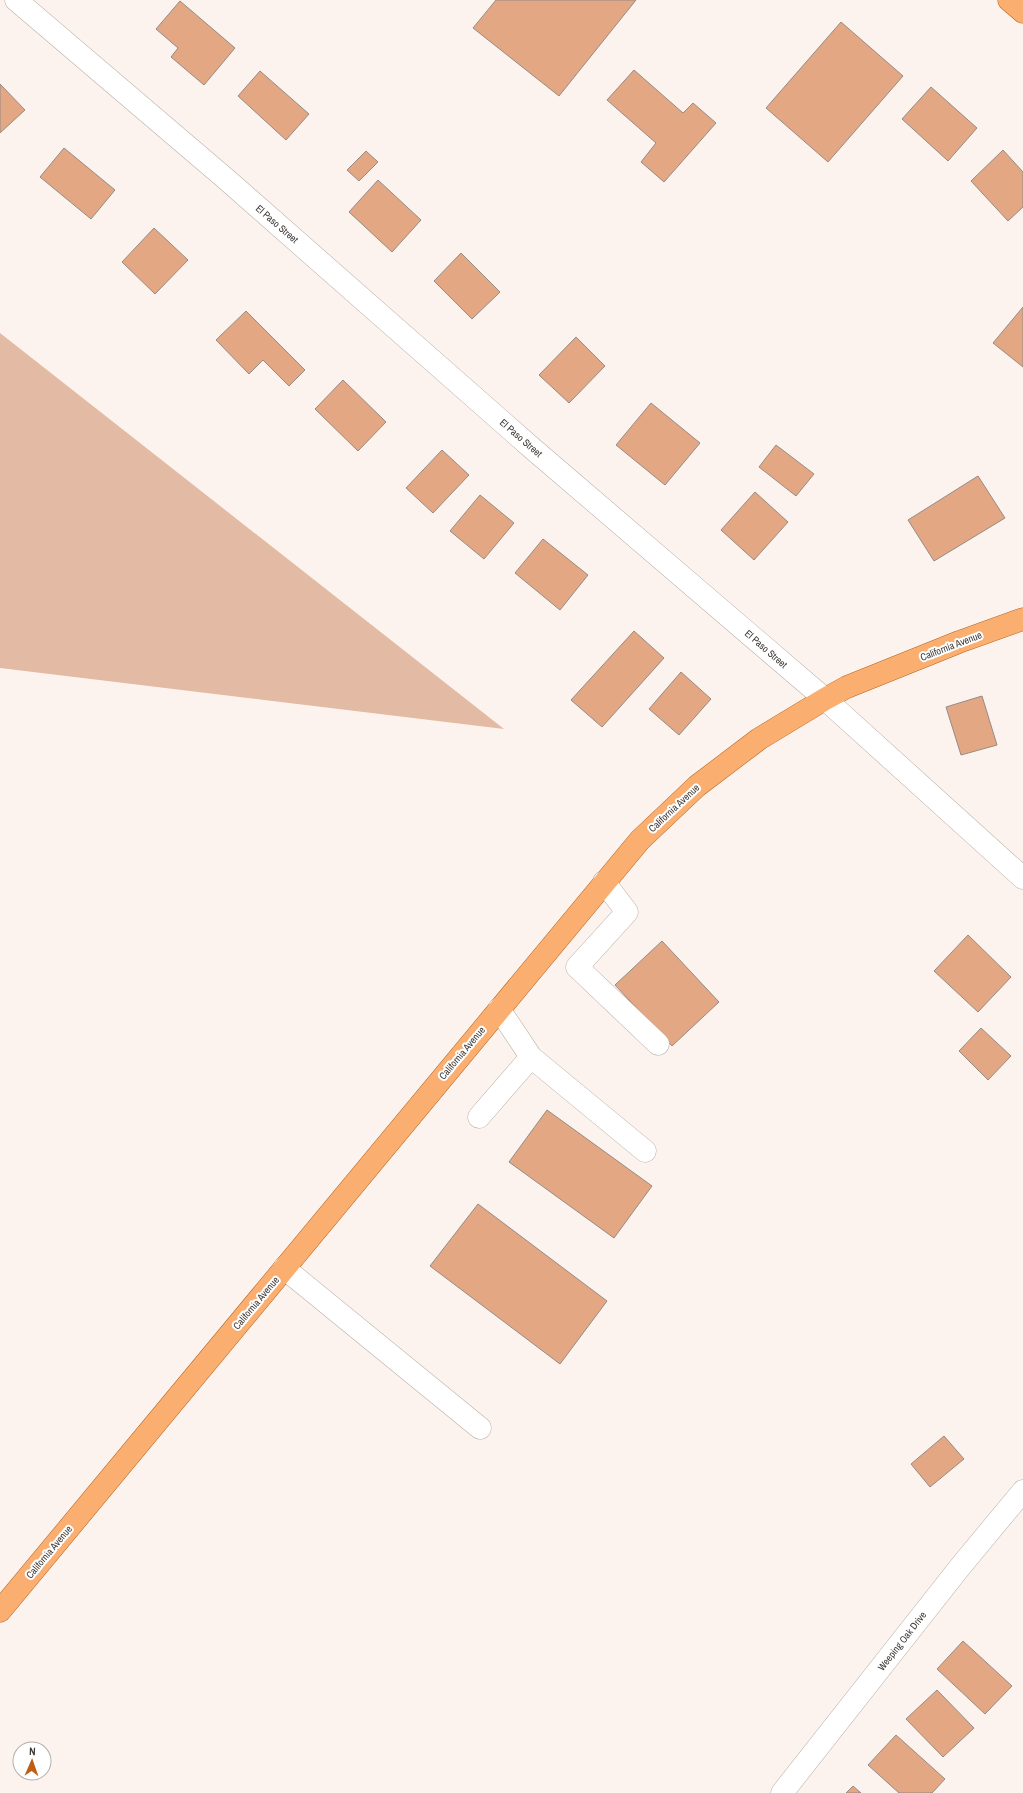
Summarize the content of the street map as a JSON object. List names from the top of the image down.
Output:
{
  "streets": {
    "main road": ["California Avenue"],
    "street": ["El Paso Street", "Weeping Oak Drive"]
  },
  "crossings": [
    ["El Paso Street", "California Avenue"]
  ],
  "north": "top"
}
